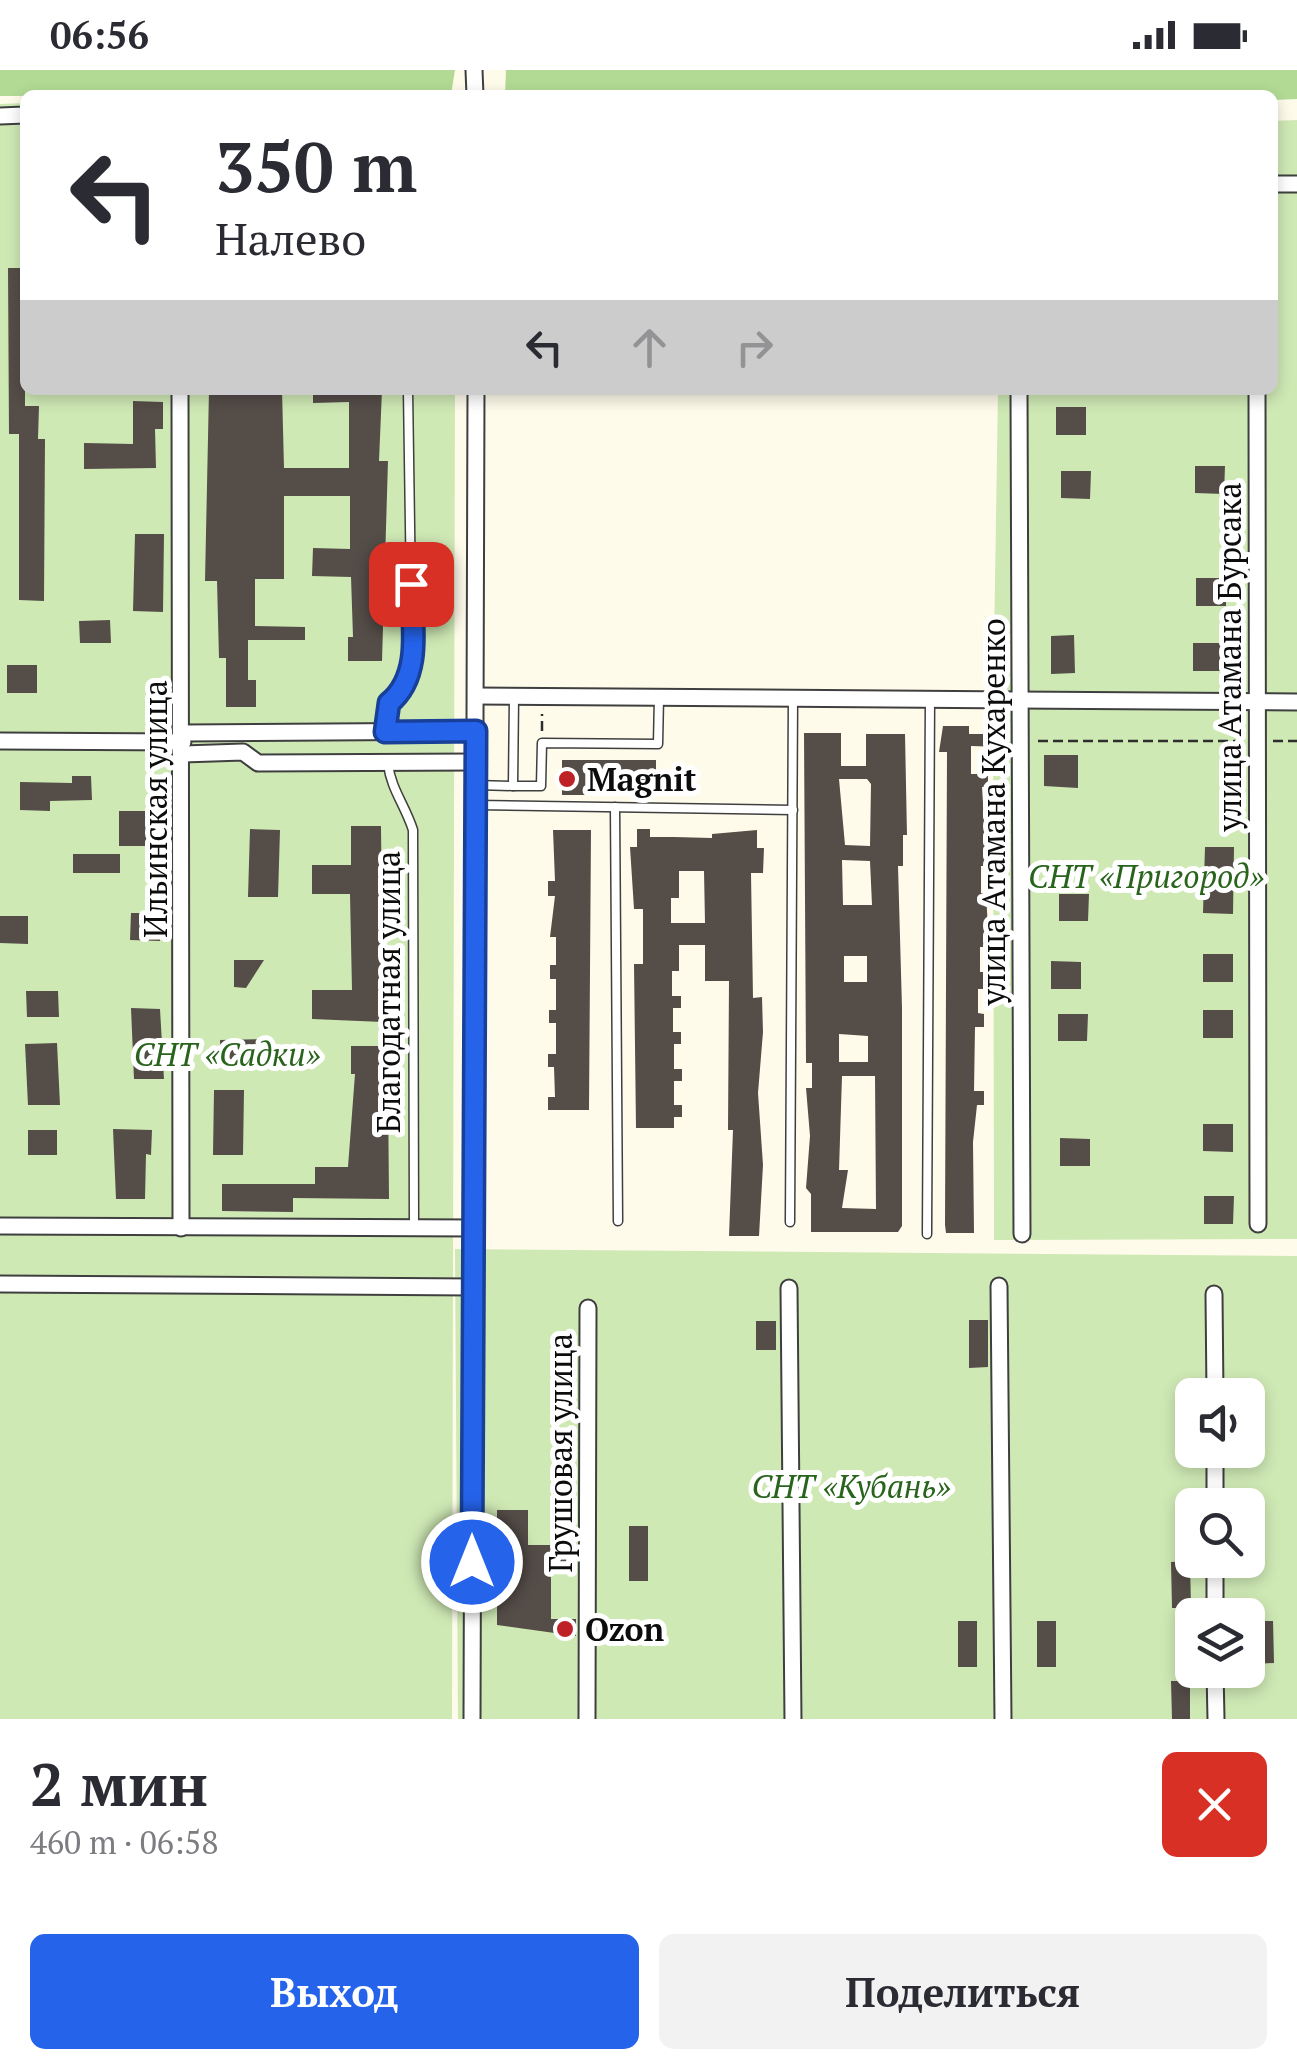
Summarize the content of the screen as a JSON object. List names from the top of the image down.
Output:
{
  "streets": {
    "street": [
      "улица Атамана Бурсака",
      "Ильинская улица",
      "улица Атамана Кухаренко",
      "Грушовая улица"
    ],
    "lane": ["Благодатная улица"]
  },
  "parks": ["СНТ «Пригород»", "СНТ «Садки»", "СНТ «Кубань»"],
  "places": ["Magnit", "Ozon"],
  "page": {
    "status": "06:56",
    "turn": ["350 m", "Налево"],
    "heading": ["2 мин", "460 m · 06:58"],
    "buttons": ["Выход", "Поделиться"]
  }
}
